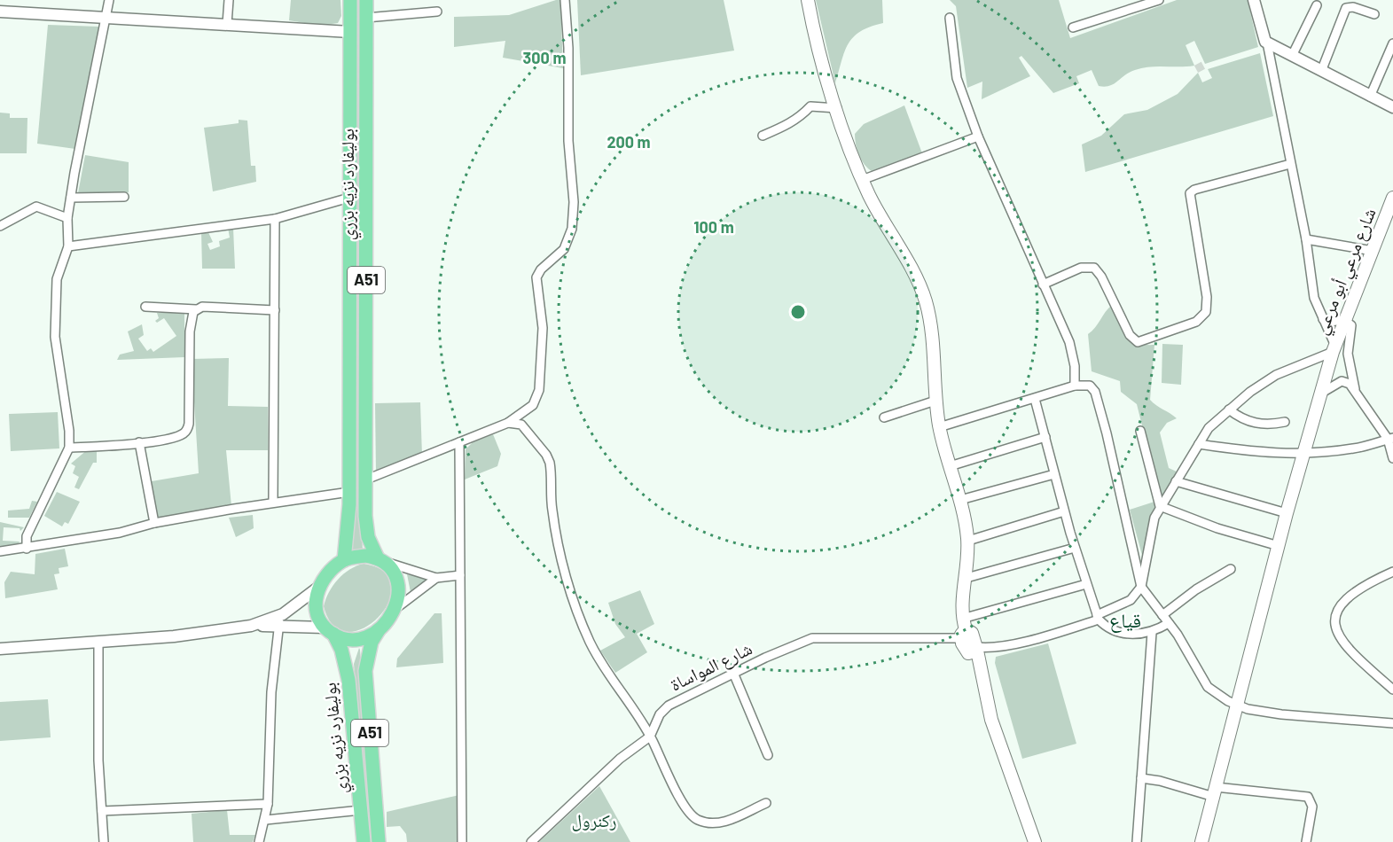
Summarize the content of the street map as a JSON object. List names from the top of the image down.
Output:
{
  "streets": {
    "highway": ["بوليفارد نزيه بزري", "A51"],
    "main road": ["شارع مرعي أبو مرعي"],
    "street": ["شارع المواساة"]
  },
  "crossings": [
    ["بوليفارد نزيه بزري", "A51"]
  ],
  "districts": ["قياع"],
  "parks": ["ركنرول"],
  "rings": ["300 m", "200 m", "100 m"]
}
